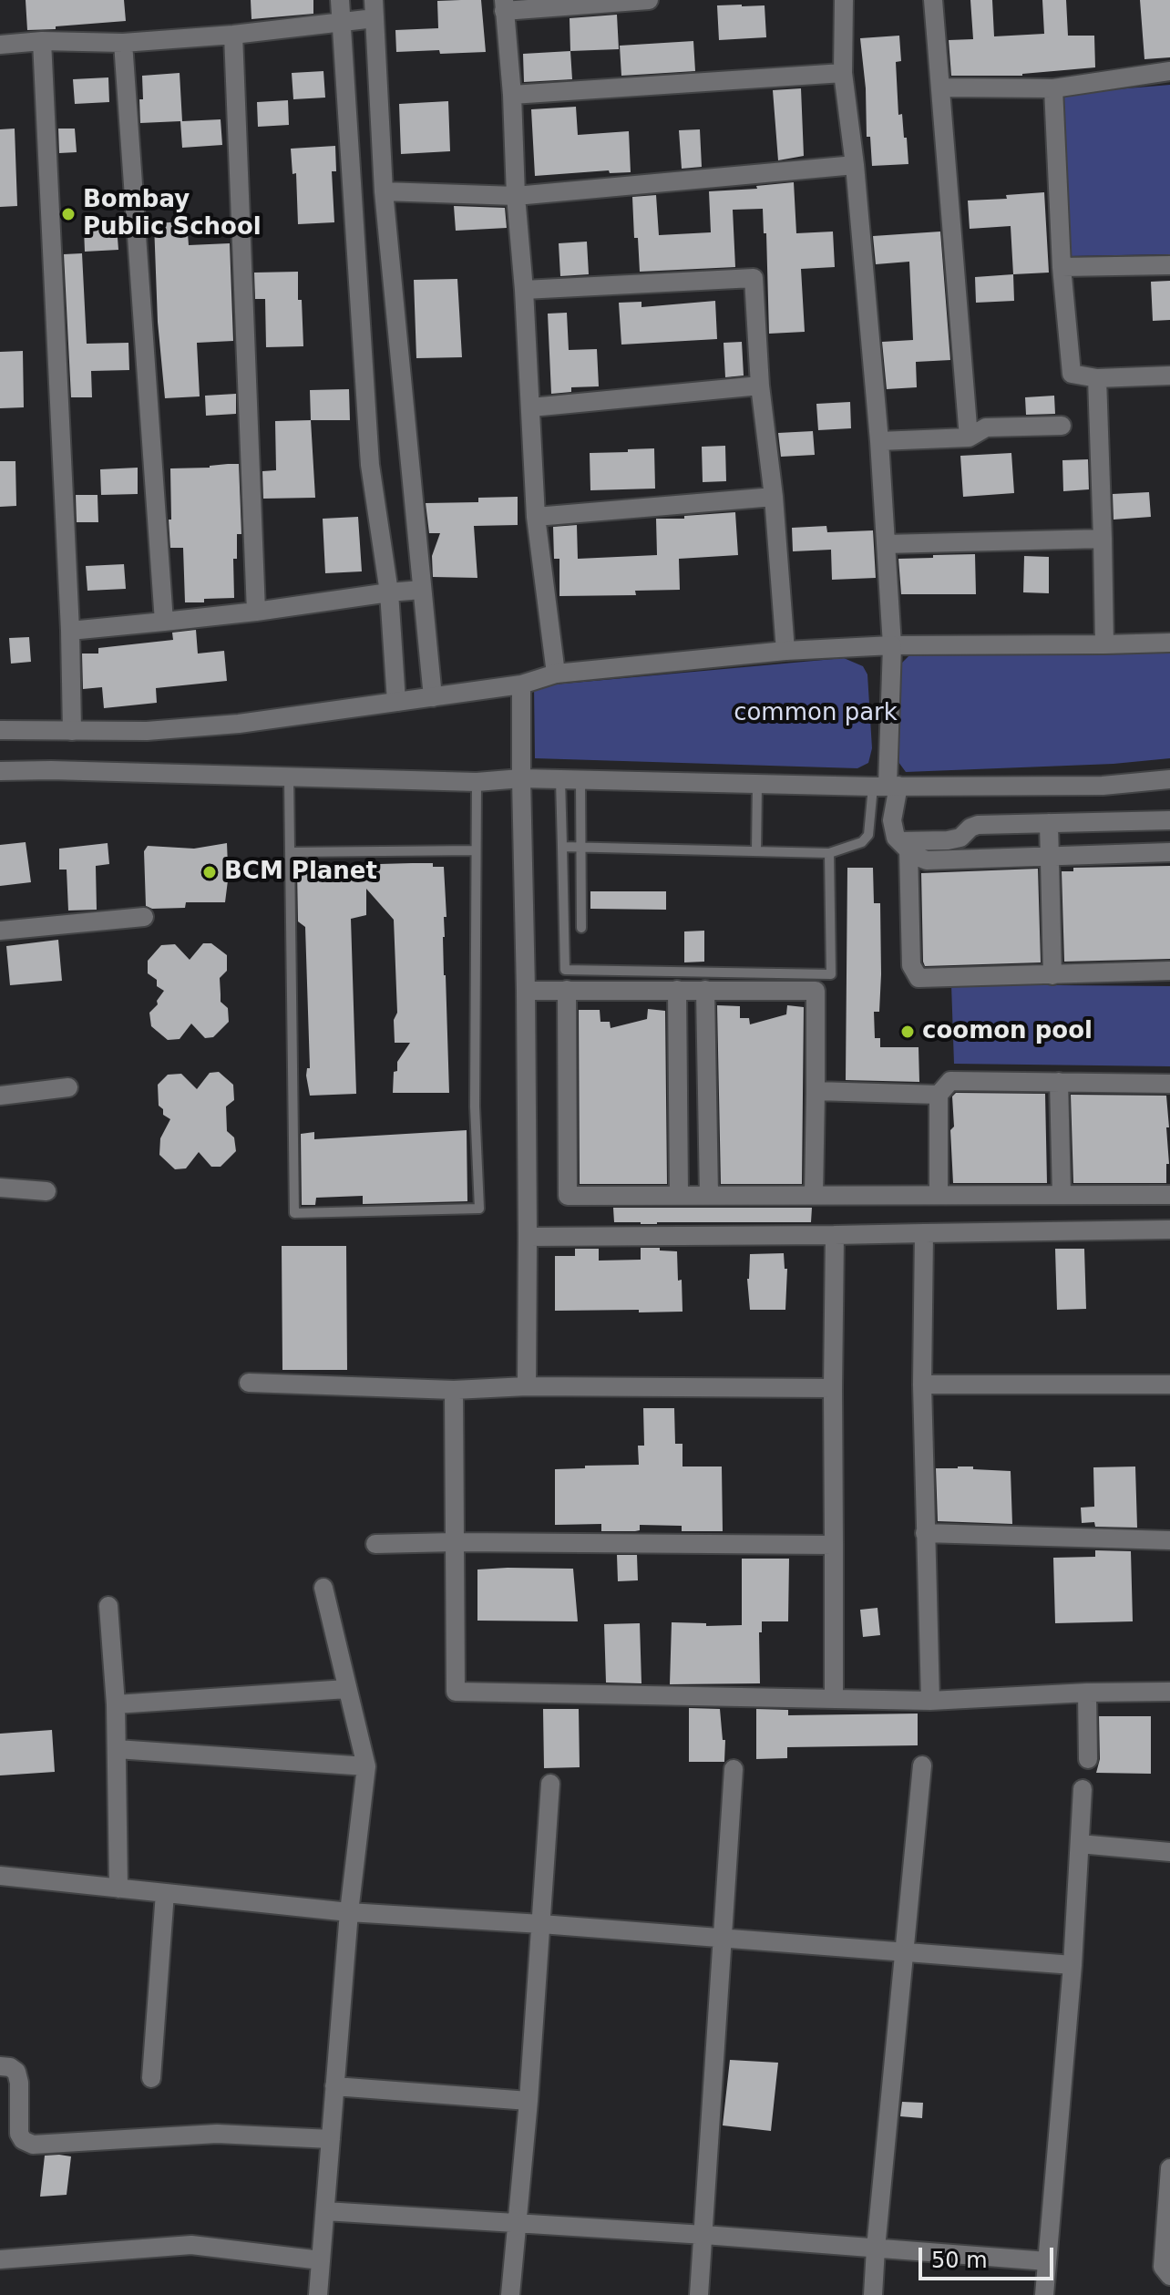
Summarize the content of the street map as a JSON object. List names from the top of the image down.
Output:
{
  "parks": ["common park"],
  "places": ["Bombay Public School", "BCM Planet", "coomon pool"],
  "scale_bar": "50 m"
}
